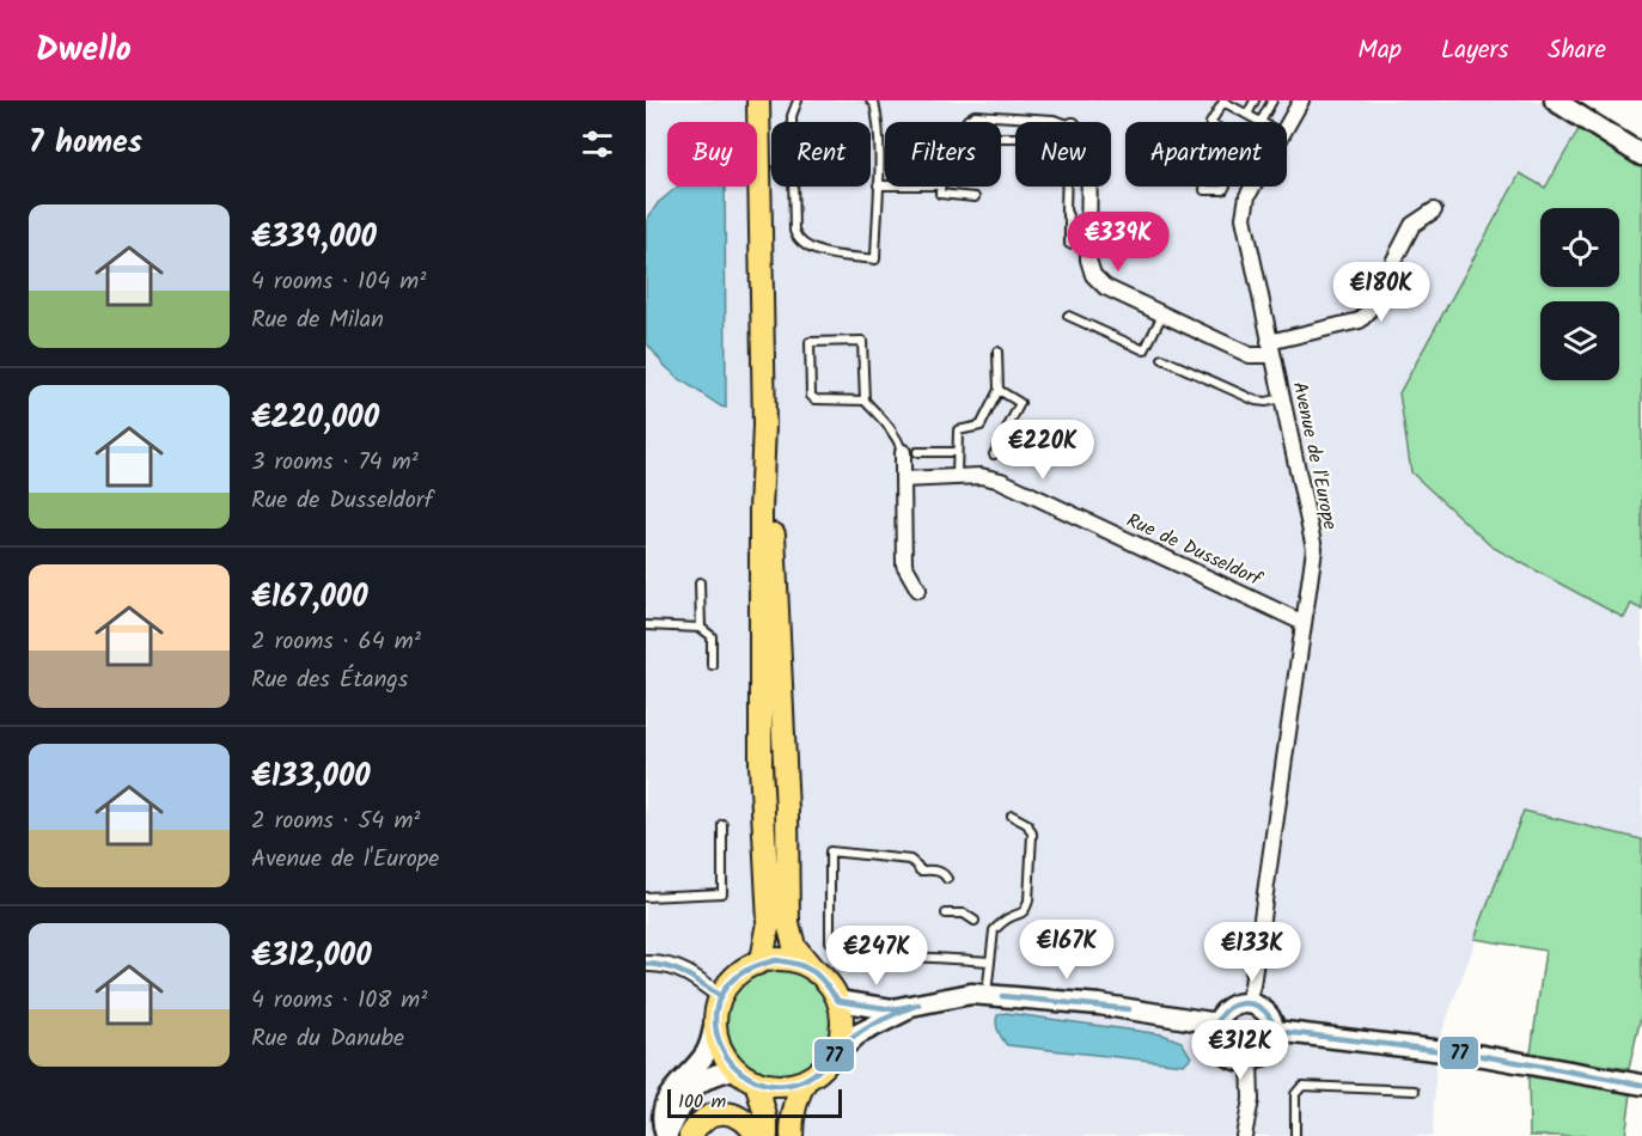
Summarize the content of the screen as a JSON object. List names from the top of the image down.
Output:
{
  "streets": {
    "street": ["Avenue de l'Europe", "Rue de Dusseldorf"]
  },
  "crossings": [
    ["Avenue de l'Europe", "Rue de Dusseldorf"]
  ],
  "lines": ["transit line 77"],
  "scale_bar": "100 m",
  "page": {
    "header": "Dwello",
    "nav": ["Map", "Layers", "Share"],
    "heading": "7 homes",
    "chip": [
      "Buy",
      "Rent",
      "Filters",
      "New",
      "Apartment"
    ],
    "list": [
      {
        "name": "€339,000",
        "note": "4 rooms · 104 m² · Rue de Milan"
      },
      {
        "name": "€220,000",
        "note": "3 rooms · 74 m² · Rue de Dusseldorf"
      },
      {
        "name": "€167,000",
        "note": "2 rooms · 64 m² · Rue des Étangs"
      },
      {
        "name": "€133,000",
        "note": "2 rooms · 54 m² · Avenue de l'Europe"
      },
      {
        "name": "€312,000",
        "note": "4 rooms · 108 m² · Rue du Danube"
      }
    ],
    "price": [
      "€339K",
      "€180K",
      "€220K",
      "€167K",
      "€133K",
      "€247K",
      "€312K"
    ],
    "scale": "100 m"
  }
}
